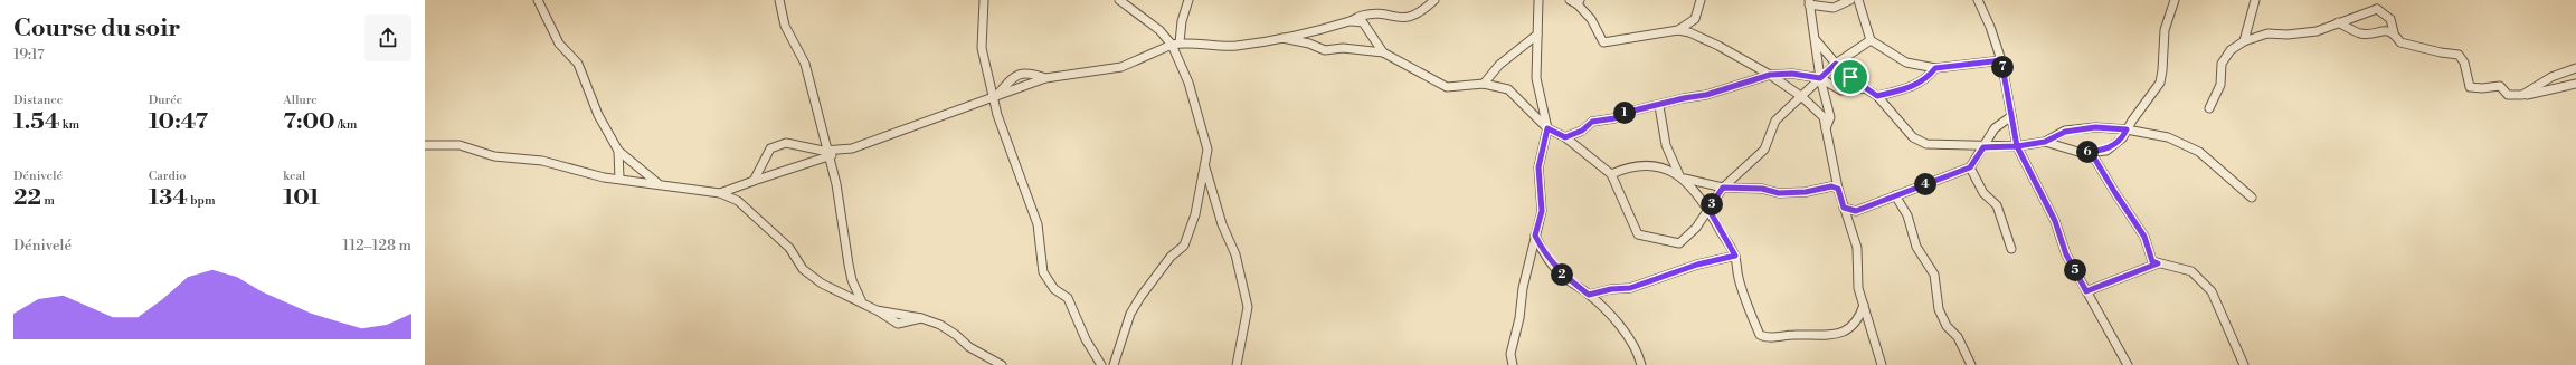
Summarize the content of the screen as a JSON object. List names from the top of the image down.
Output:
{
  "page": {
    "heading": ["Course du soir", "19:17"],
    "pins": [
      "7",
      "1",
      "6",
      "4",
      "3",
      "5",
      "2"
    ],
    "stats": [
      ["Distance", "1.54 km"],
      ["Durée", "10:47"],
      ["Allure", "7:00 /km"],
      ["Dénivelé", "22 m"],
      ["Cardio", "134 bpm"],
      ["kcal", "101"]
    ],
    "chart": ["Dénivelé", "112–128 m"]
  }
}
